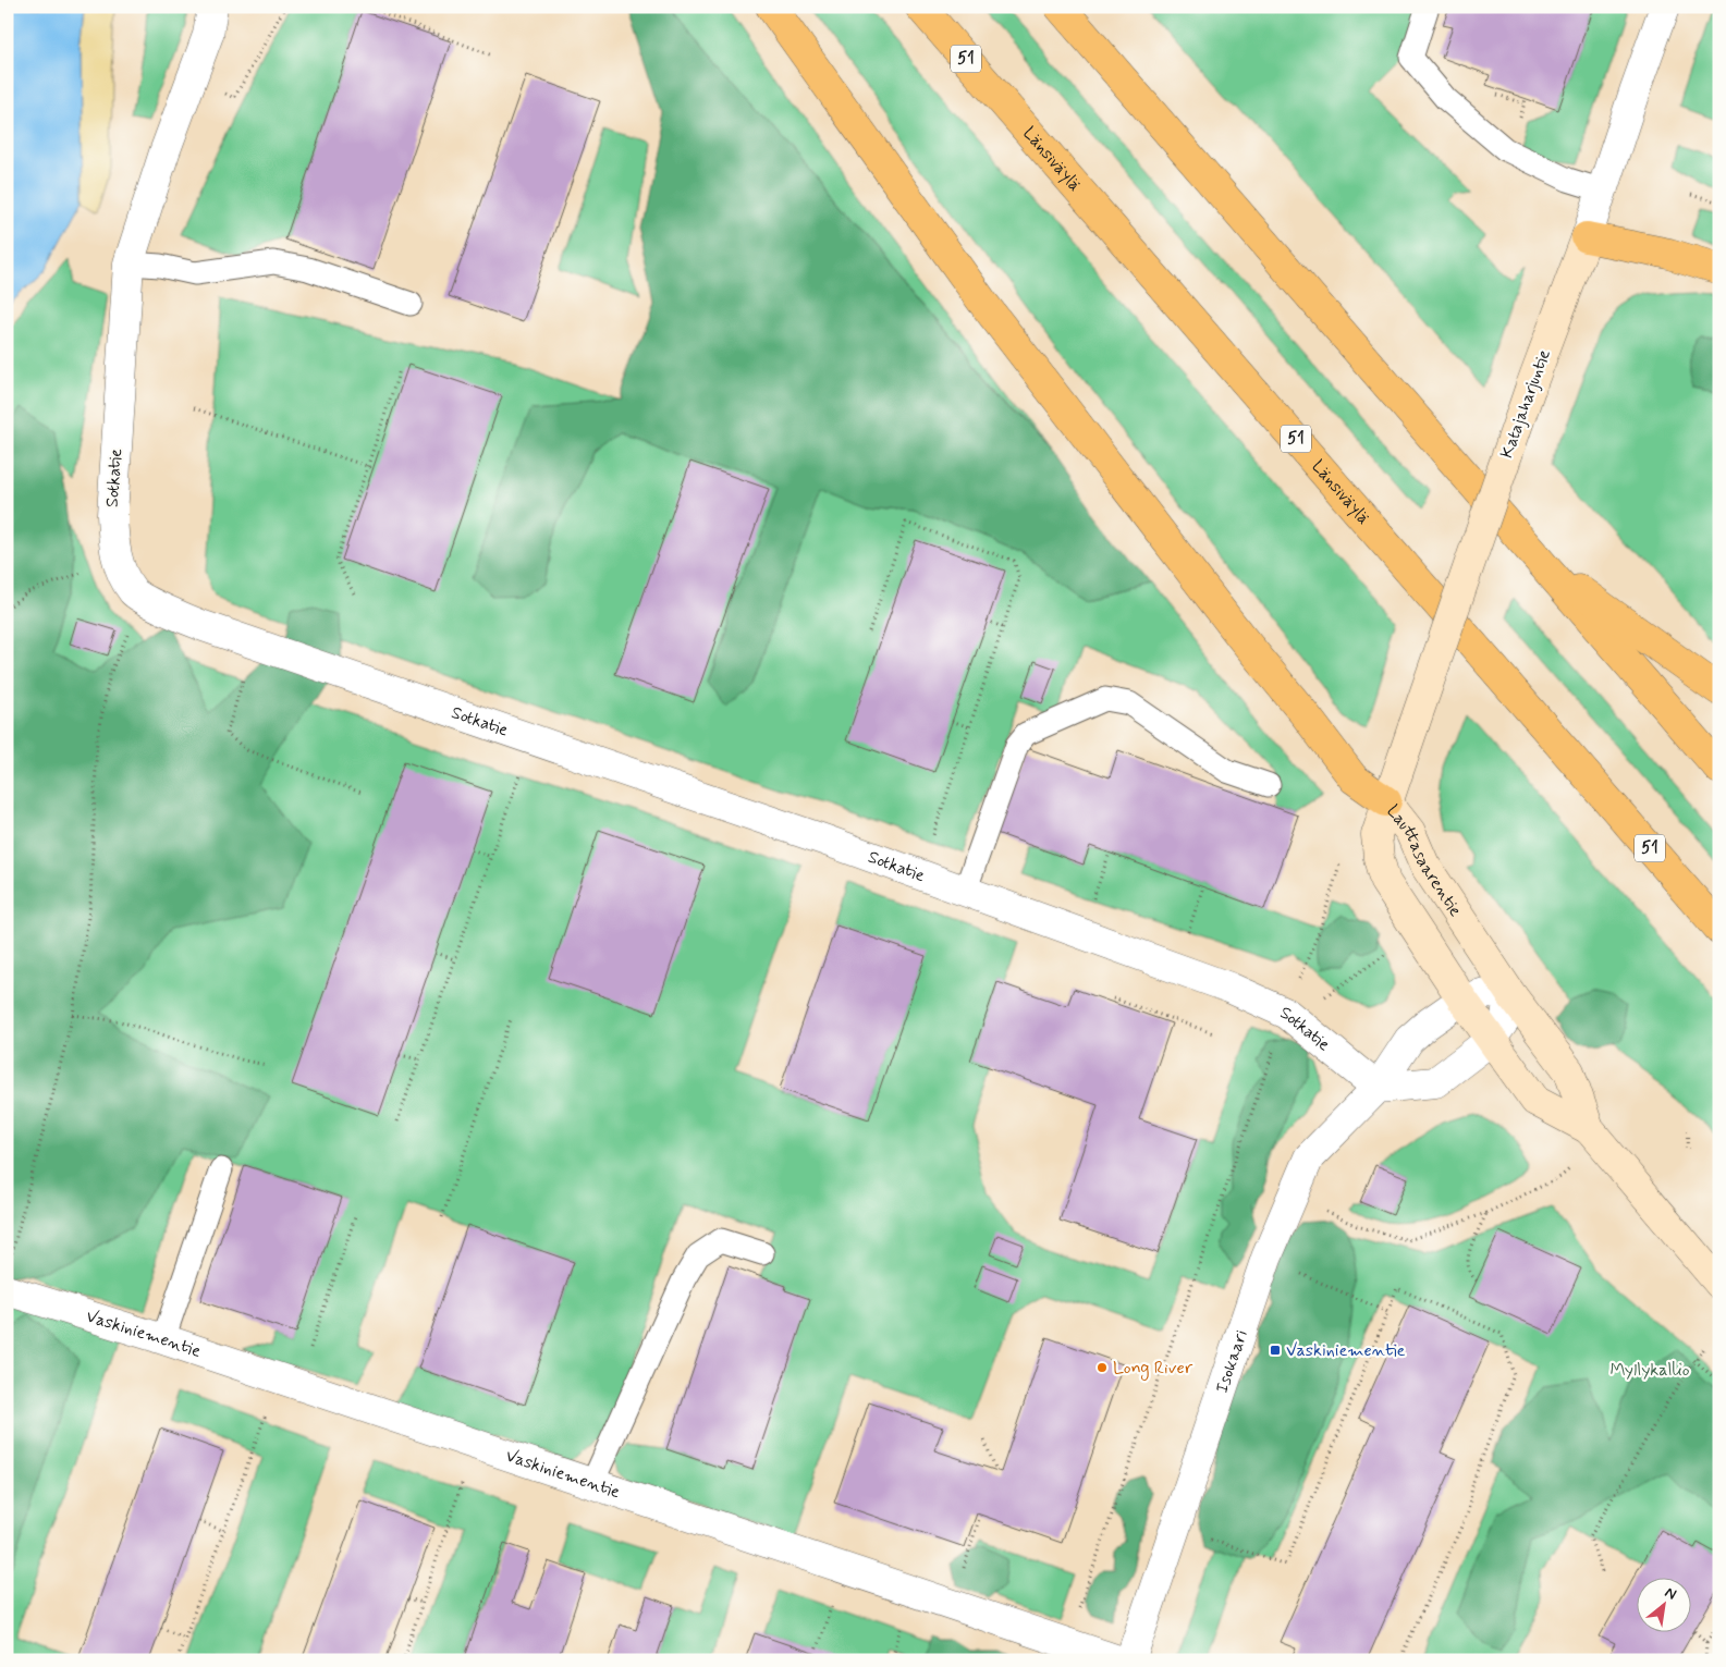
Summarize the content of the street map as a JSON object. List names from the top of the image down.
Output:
{
  "streets": {
    "highway": ["51", "Länsiväylä"],
    "main road": ["Katajaharjuntie", "Lauttasaarentie"],
    "street": ["Sotkatie", "Vaskiniementie", "Isokaari"]
  },
  "crossings": [
    ["Katajaharjuntie", "Lauttasaarentie"],
    ["Sotkatie", "Isokaari"],
    ["Lauttasaarentie", "Isokaari"]
  ],
  "parks": ["Myllykallio"],
  "places": {
    "transit": ["Vaskiniementie"],
    "other": ["Long River"]
  },
  "north": "top right"
}
